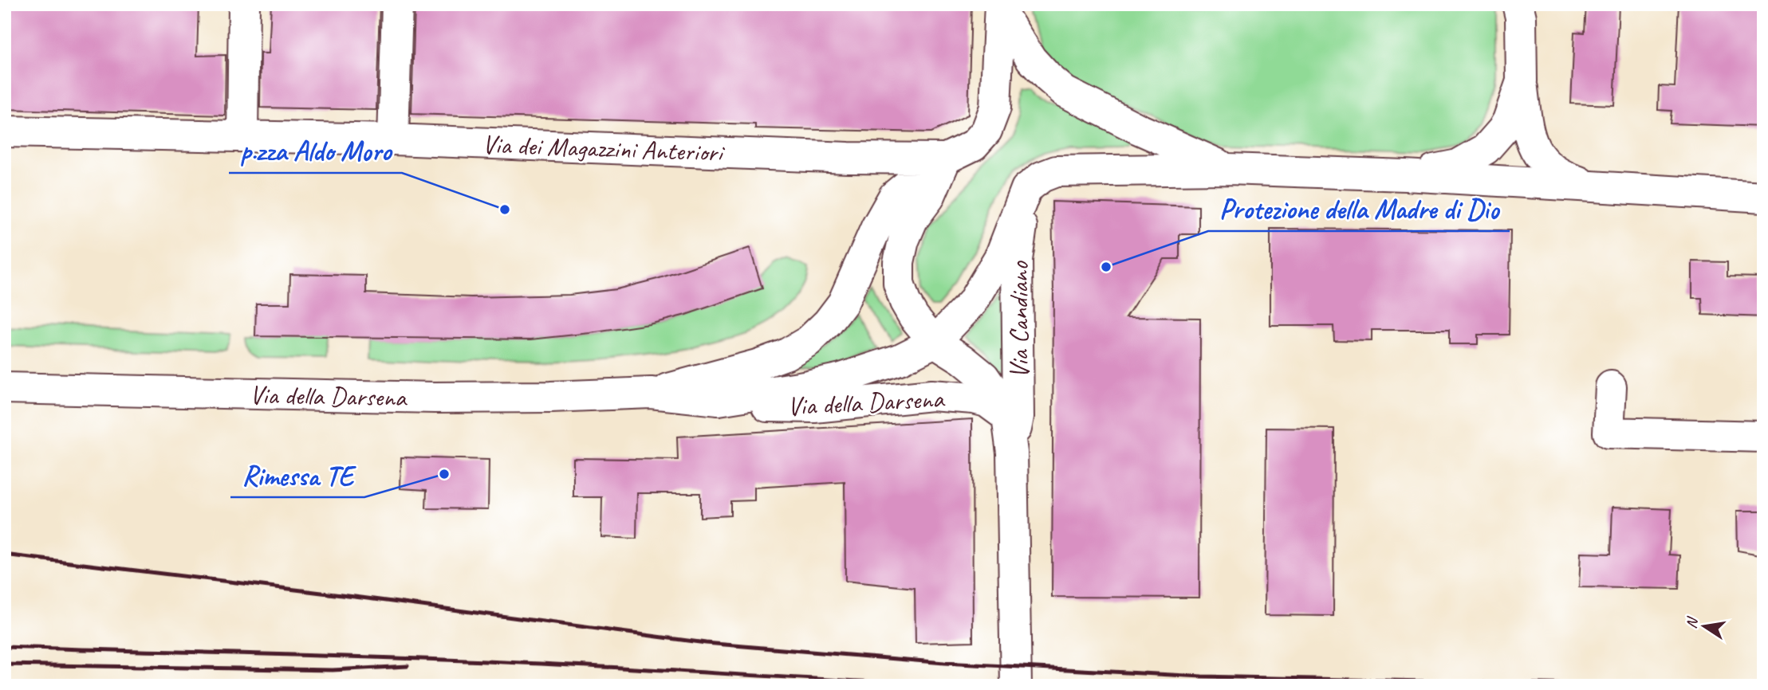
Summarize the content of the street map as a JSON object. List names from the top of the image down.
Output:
{
  "streets": {
    "street": ["Via dei Magazzini Anteriori", "Via Candiano", "Via della Darsena"]
  },
  "crossings": [
    ["Via dei Magazzini Anteriori", "Via Candiano"],
    ["Via dei Magazzini Anteriori", "Via della Darsena"],
    ["Via Candiano", "Via della Darsena"]
  ],
  "places": ["p.zza Aldo Moro", "Protezione della Madre di Dio", "Rimessa TE"],
  "north": "left"
}
